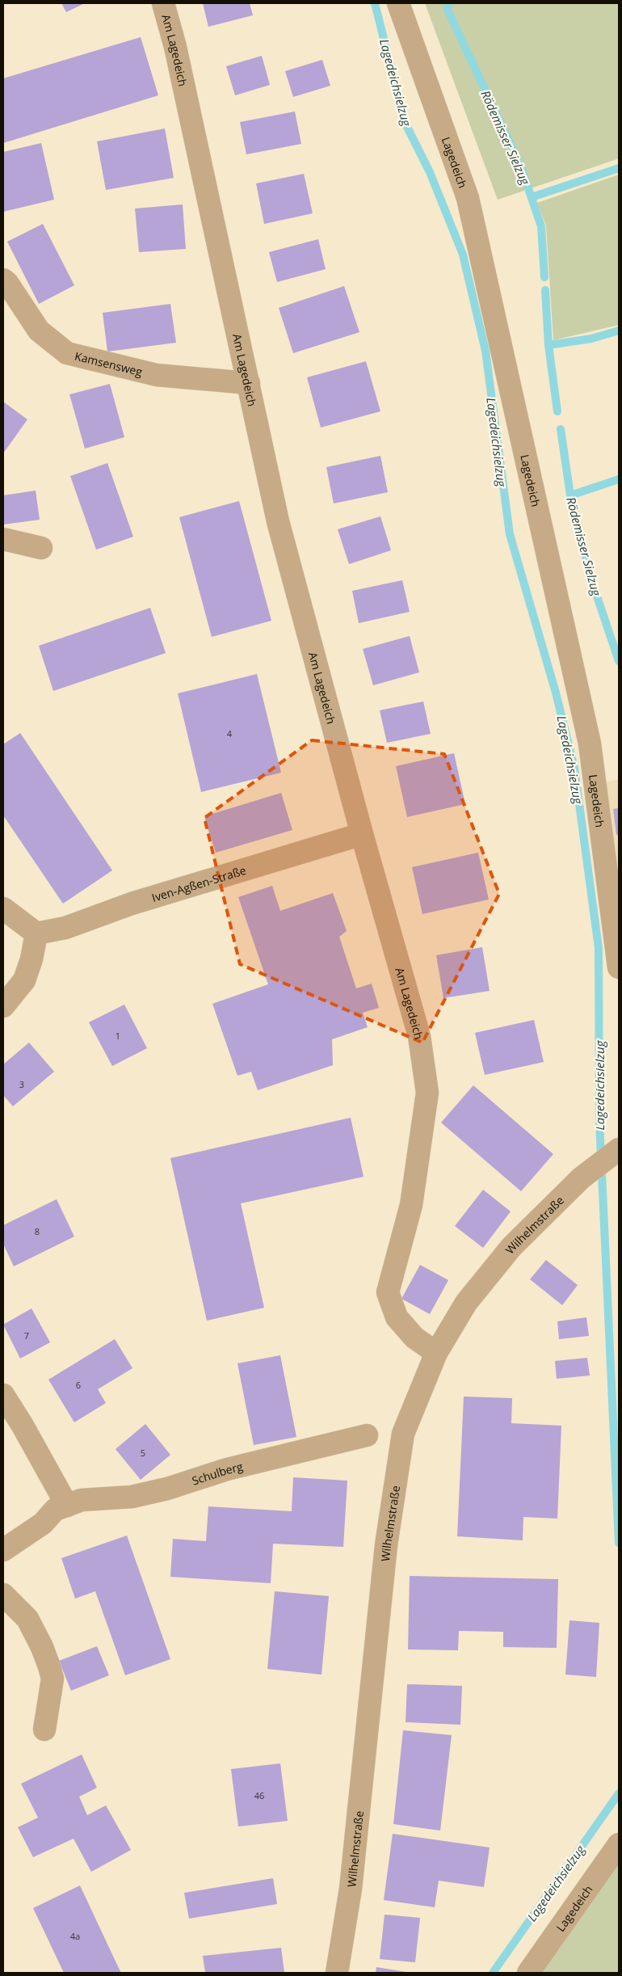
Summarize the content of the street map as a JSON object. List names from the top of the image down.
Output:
{
  "streets": {
    "street": [
      "Am Lagedeich",
      "Lagedeich",
      "Kamsensweg",
      "Iven-Agßen-Straße",
      "Wilhelmstraße",
      "Schulberg"
    ]
  },
  "crossings": [
    ["Am Lagedeich", "Kamsensweg"],
    ["Am Lagedeich", "Iven-Agßen-Straße"],
    ["Am Lagedeich", "Wilhelmstraße"]
  ],
  "water": ["Lagedeichsielzug", "Rödemisser Sielzug"],
  "house_numbers": [
    "4",
    "1",
    "3",
    "8",
    "7",
    "6",
    "5",
    "46",
    "4a"
  ]
}
